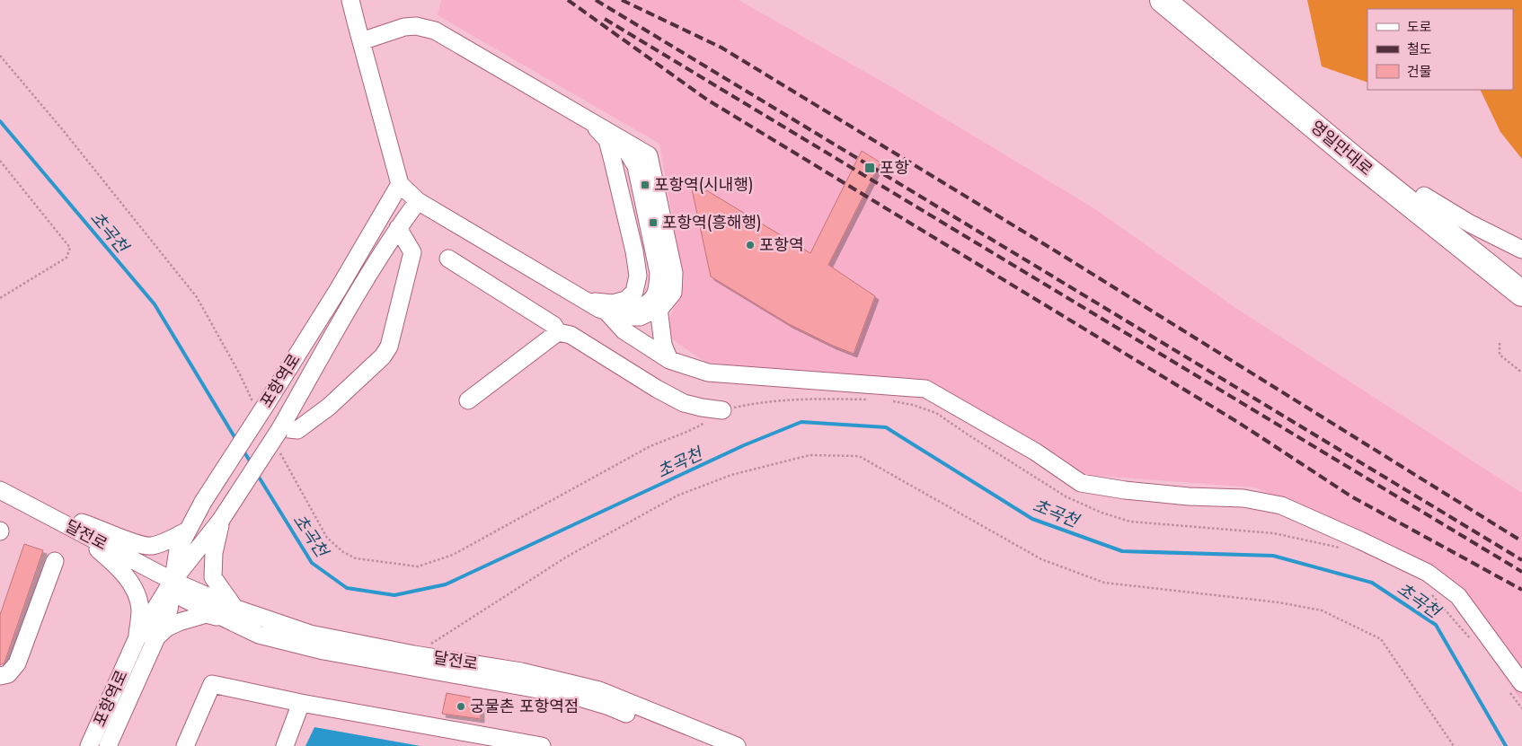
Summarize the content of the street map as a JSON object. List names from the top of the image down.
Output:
{
  "streets": {
    "highway": ["영일만대로"],
    "street": ["포항역로", "달전로"]
  },
  "crossings": [
    ["포항역로", "달전로"]
  ],
  "water": ["초곡천"],
  "places": {
    "transit": ["포항", "포항역(시내행)", "포항역(흥해행)"],
    "other": ["포항역", "궁물촌 포항역점"]
  },
  "legend": ["도로", "철도", "건물"]
}
